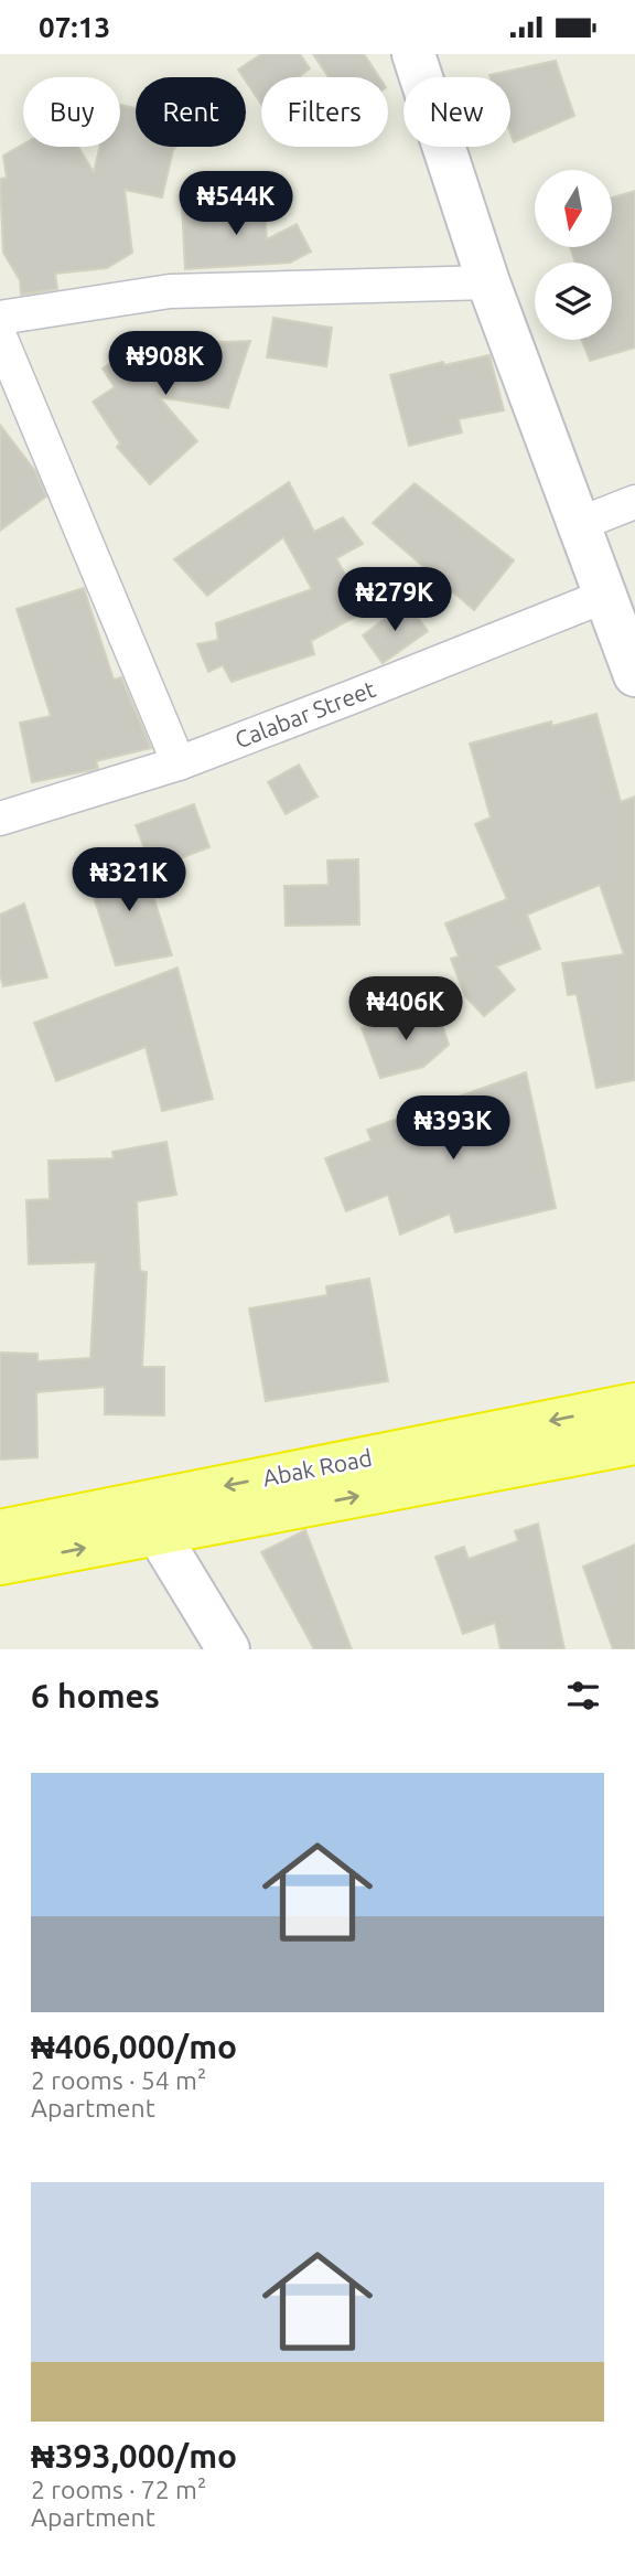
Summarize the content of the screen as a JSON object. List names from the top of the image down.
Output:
{
  "streets": {
    "highway": ["Abak Road"],
    "street": ["Calabar Street"]
  },
  "north": "bottom",
  "page": {
    "status": "07:13",
    "chip": [
      "Buy",
      "Rent",
      "Filters",
      "New"
    ],
    "price": [
      "₦544K",
      "₦908K",
      "₦279K",
      "₦321K",
      "₦406K",
      "₦393K"
    ],
    "heading": "6 homes",
    "list": [
      {
        "name": "₦406,000/mo",
        "note": "2 rooms · 54 m² · Apartment"
      },
      {
        "name": "₦393,000/mo",
        "note": "2 rooms · 72 m² · Apartment"
      }
    ]
  }
}
